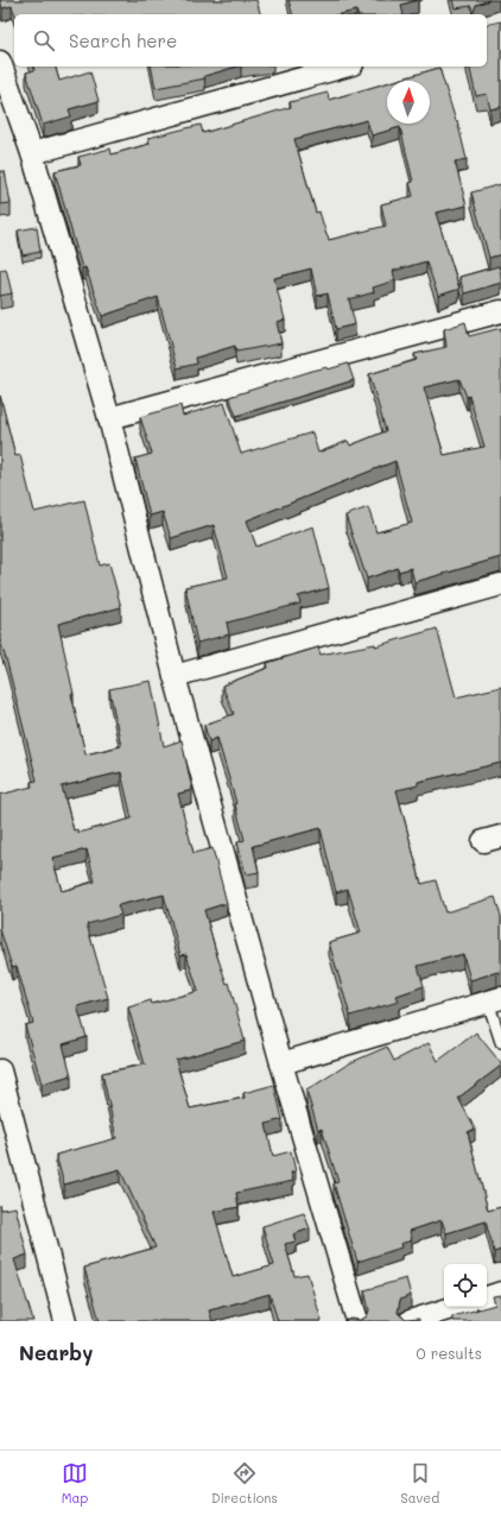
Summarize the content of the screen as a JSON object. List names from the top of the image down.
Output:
{
  "north": "top",
  "page": {
    "search": "Search here",
    "heading": ["Nearby", "0 results"],
    "nav": ["Map", "Directions", "Saved"]
  }
}
